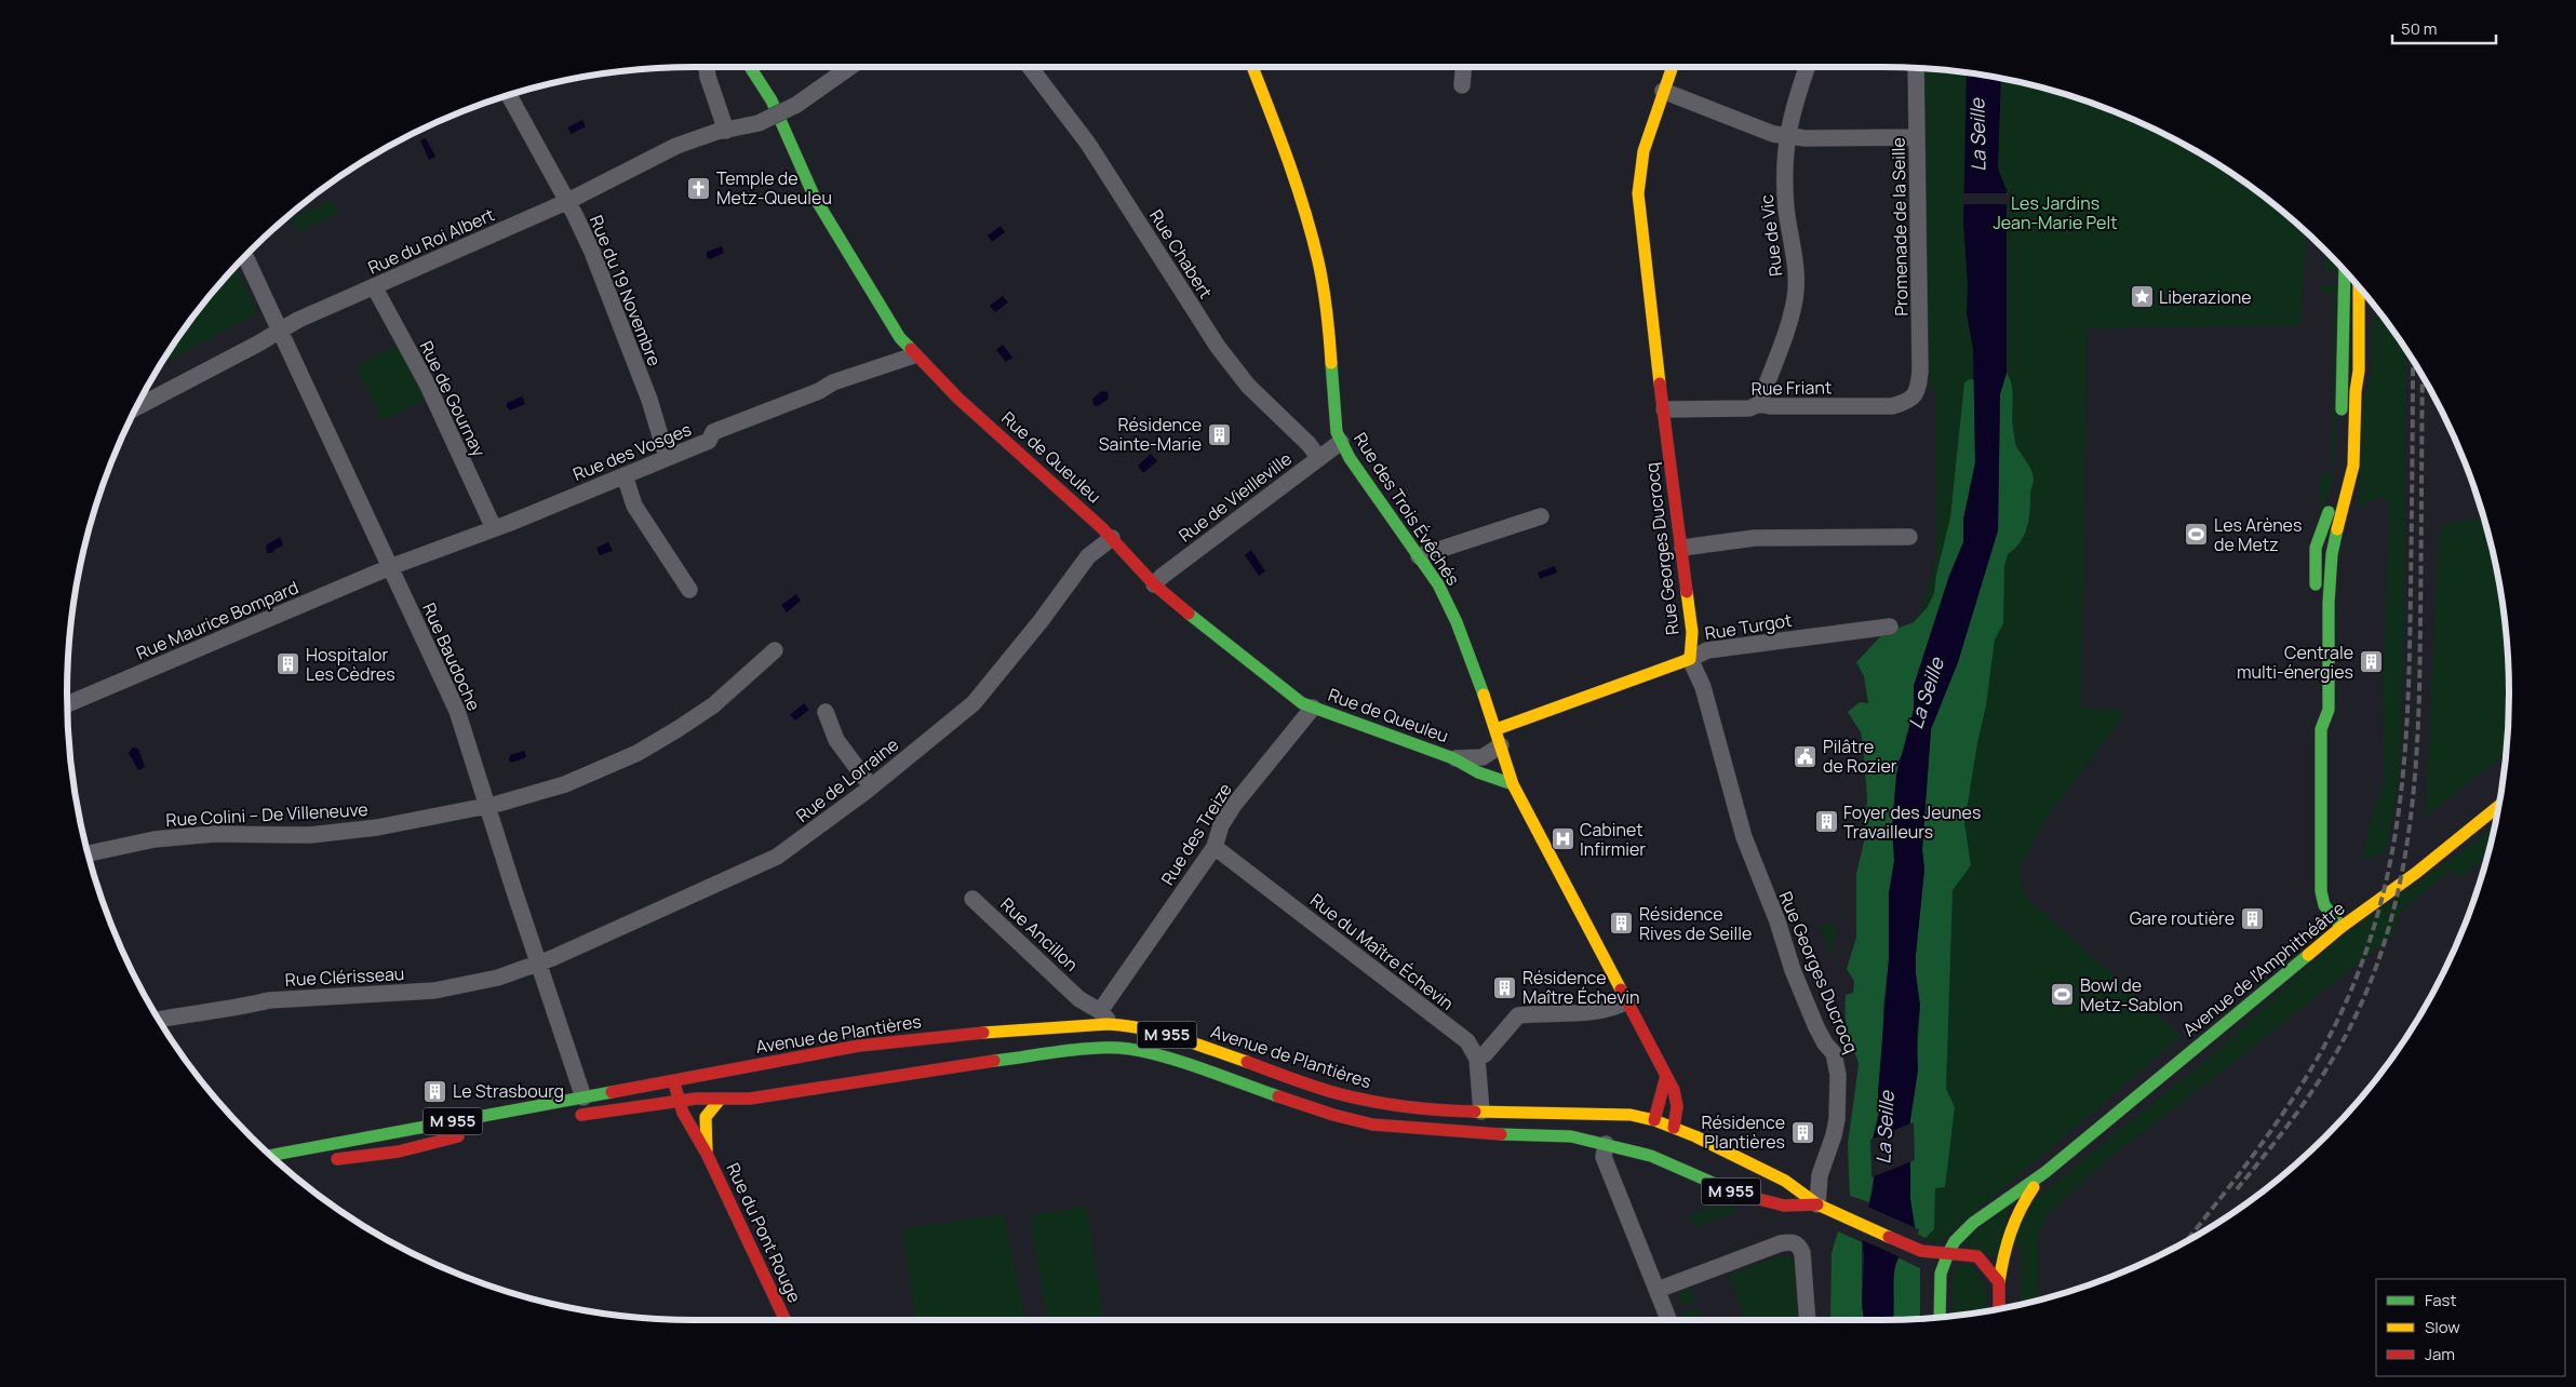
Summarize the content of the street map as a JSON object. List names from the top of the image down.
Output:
{
  "streets": {
    "main road": [
      "Rue de Queuleu",
      "Rue des Trois Évêchés",
      "Rue Georges Ducrocq",
      "Rue Turgot",
      "Avenue de l'Amphithéâtre",
      "Avenue de Plantières",
      "M 955",
      "Rue du Pont Rouge"
    ],
    "street": [
      "Promenade de la Seille",
      "Rue de Vic",
      "Rue du Roi Albert",
      "Rue Chabert",
      "Rue du 19 Novembre",
      "Rue Friant",
      "Rue de Gournay",
      "Rue des Vosges",
      "Rue de Vieilleville",
      "Rue Maurice Bompard",
      "Rue Baudoche",
      "Rue de Lorraine",
      "Rue Colini – De Villeneuve",
      "Rue des Treize",
      "Rue Ancillon",
      "Rue du Maître Échevin",
      "Rue Clérisseau"
    ]
  },
  "crossings": [
    ["Promenade de la Seille", "Rue Friant"],
    ["Rue de Vic", "Rue Friant"],
    ["Rue du Roi Albert", "Rue du 19 Novembre"],
    ["Rue du Roi Albert", "Rue de Gournay"],
    ["Rue du Roi Albert", "Rue Baudoche"],
    ["Rue Chabert", "Rue de Vieilleville"],
    ["Rue du 19 Novembre", "Rue des Vosges"],
    ["Rue Friant", "Rue Georges Ducrocq"],
    ["Rue de Gournay", "Rue des Vosges"],
    ["Rue des Vosges", "Rue de Queuleu"],
    ["Rue des Vosges", "Rue Maurice Bompard"],
    ["Rue des Vosges", "Rue Baudoche"],
    ["Rue de Queuleu", "Rue de Vieilleville"],
    ["Rue de Queuleu", "Rue des Trois Évêchés"],
    ["Rue de Queuleu", "Rue de Lorraine"],
    ["Rue de Queuleu", "Rue des Treize"],
    ["Rue de Vieilleville", "Rue des Trois Évêchés"],
    ["Rue des Trois Évêchés", "Rue Turgot"],
    ["Rue Georges Ducrocq", "Rue Turgot"],
    ["Rue Georges Ducrocq", "Avenue de Plantières"],
    ["Rue Maurice Bompard", "Rue Baudoche"],
    ["Rue Baudoche", "Rue de Lorraine"],
    ["Rue Baudoche", "Rue Colini – De Villeneuve"],
    ["Rue Baudoche", "Rue Clérisseau"],
    ["Rue Baudoche", "M 955"],
    ["Rue de Lorraine", "Rue Clérisseau"],
    ["Rue des Treize", "Rue Ancillon"],
    ["Rue des Treize", "Rue du Maître Échevin"],
    ["Rue des Treize", "Avenue de Plantières"],
    ["Rue Ancillon", "Avenue de Plantières"],
    ["Avenue de l'Amphithéâtre", "M 955"],
    ["Avenue de Plantières", "M 955"],
    ["Avenue de Plantières", "Rue du Pont Rouge"],
    ["M 955", "Rue du Pont Rouge"]
  ],
  "water": ["La Seille"],
  "parks": ["Les Jardins Jean-Marie Pelt"],
  "places": {
    "church": ["Temple de Metz-Queuleu"],
    "place": ["Liberazione"],
    "building": [
      "Résidence Sainte-Marie",
      "Centrale multi-énergies",
      "Hospitalor Les Cèdres",
      "Foyer des Jeunes Travailleurs",
      "Gare routière",
      "Résidence Rives de Seille",
      "Résidence Maître Échevin",
      "Le Strasbourg",
      "Résidence Plantières"
    ],
    "sports": ["Les Arènes de Metz", "Bowl de Metz-Sablon"],
    "public building": ["Pilâtre de Rozier"],
    "hospital": ["Cabinet Infirmier"]
  },
  "legend": ["Fast", "Slow", "Jam"],
  "scale_bar": "50 m"
}
